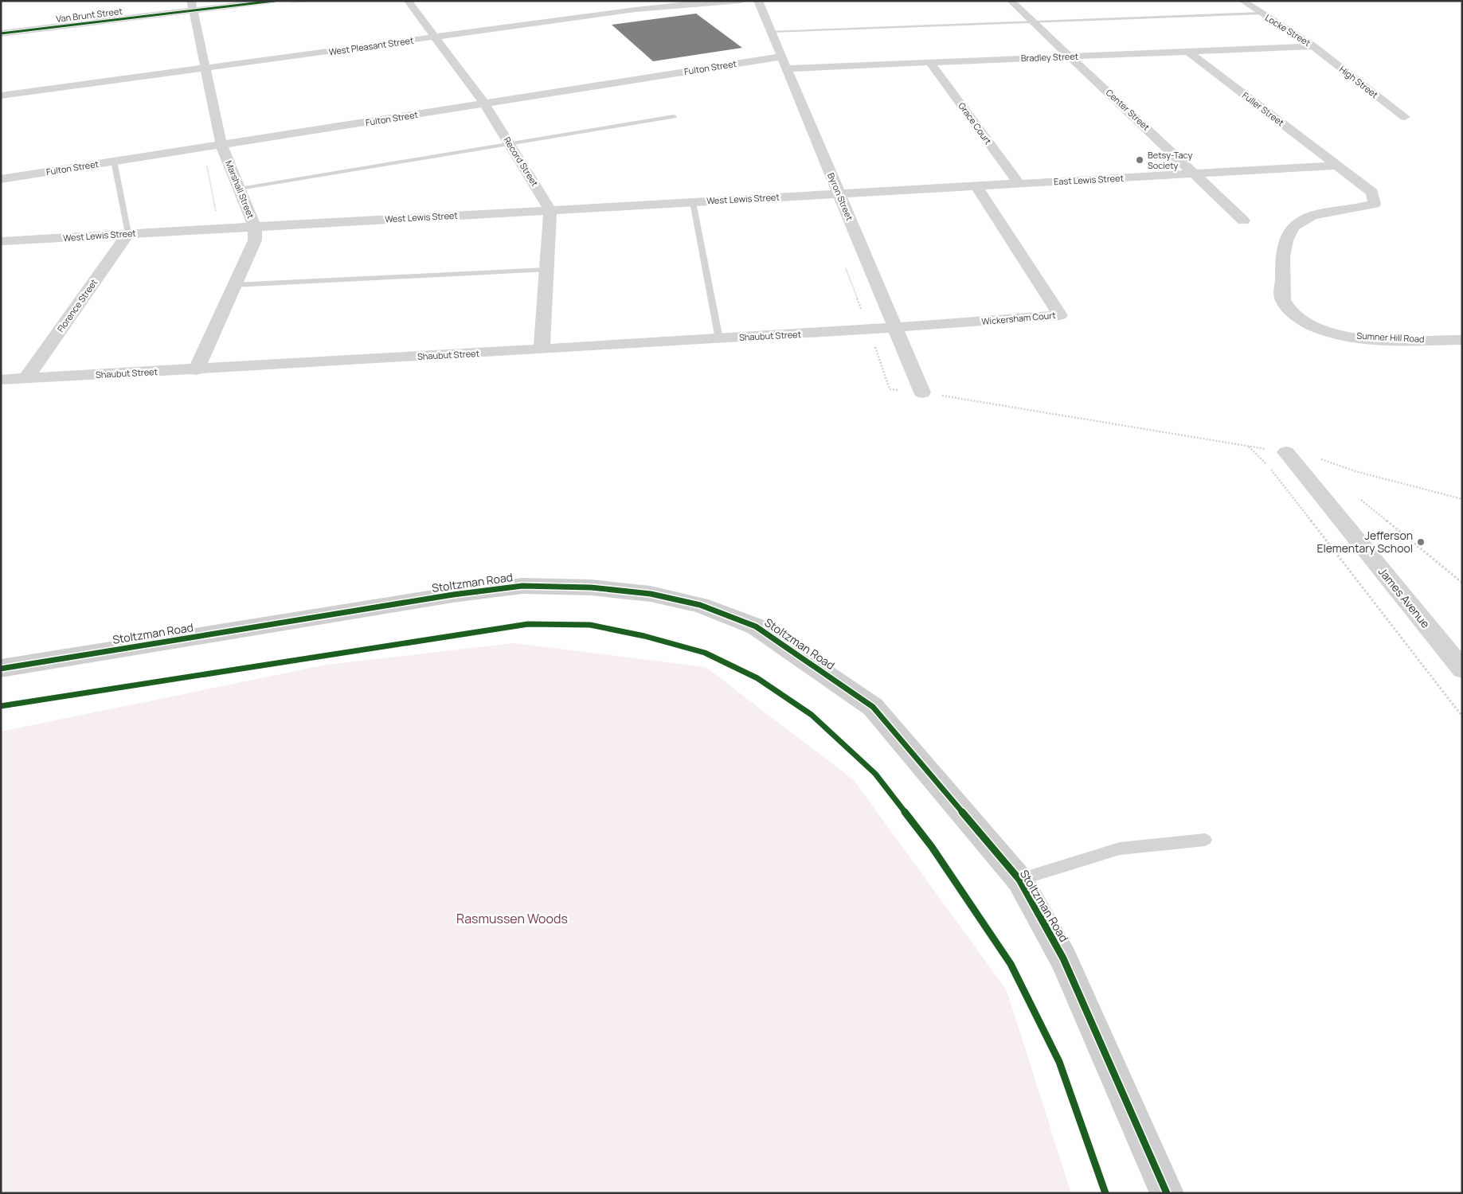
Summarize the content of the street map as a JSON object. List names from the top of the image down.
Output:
{
  "streets": {
    "street": [
      "Van Brunt Street",
      "Locke Street",
      "West Pleasant Street",
      "Bradley Street",
      "Fulton Street",
      "High Street",
      "Fuller Street",
      "Center Street",
      "Grace Court",
      "Record Street",
      "East Lewis Street",
      "Marshall Street",
      "Byron Street",
      "West Lewis Street",
      "Florence Street",
      "Wickersham Court",
      "Shaubut Street",
      "Sumner Hill Road",
      "Stoltzman Road",
      "James Avenue"
    ]
  },
  "crossings": [
    ["Van Brunt Street", "Marshall Street"],
    ["Locke Street", "Bradley Street"],
    ["Locke Street", "High Street"],
    ["West Pleasant Street", "Record Street"],
    ["West Pleasant Street", "Marshall Street"],
    ["Bradley Street", "Fulton Street"],
    ["Bradley Street", "High Street"],
    ["Bradley Street", "Fuller Street"],
    ["Bradley Street", "Center Street"],
    ["Bradley Street", "Grace Court"],
    ["Bradley Street", "Byron Street"],
    ["Fulton Street", "Record Street"],
    ["Fulton Street", "Marshall Street"],
    ["Fulton Street", "Byron Street"],
    ["Fuller Street", "East Lewis Street"],
    ["Fuller Street", "Sumner Hill Road"],
    ["Center Street", "East Lewis Street"],
    ["Grace Court", "East Lewis Street"],
    ["Record Street", "West Lewis Street"],
    ["East Lewis Street", "Byron Street"],
    ["East Lewis Street", "West Lewis Street"],
    ["East Lewis Street", "Wickersham Court"],
    ["East Lewis Street", "Sumner Hill Road"],
    ["Marshall Street", "West Lewis Street"],
    ["Marshall Street", "Shaubut Street"],
    ["Byron Street", "West Lewis Street"],
    ["Byron Street", "Wickersham Court"],
    ["Byron Street", "Shaubut Street"],
    ["West Lewis Street", "Florence Street"],
    ["Florence Street", "Shaubut Street"],
    ["Wickersham Court", "Shaubut Street"]
  ],
  "parks": ["Rasmussen Woods"],
  "places": ["Betsy-Tacy Society", "Jefferson Elementary School"]
}
